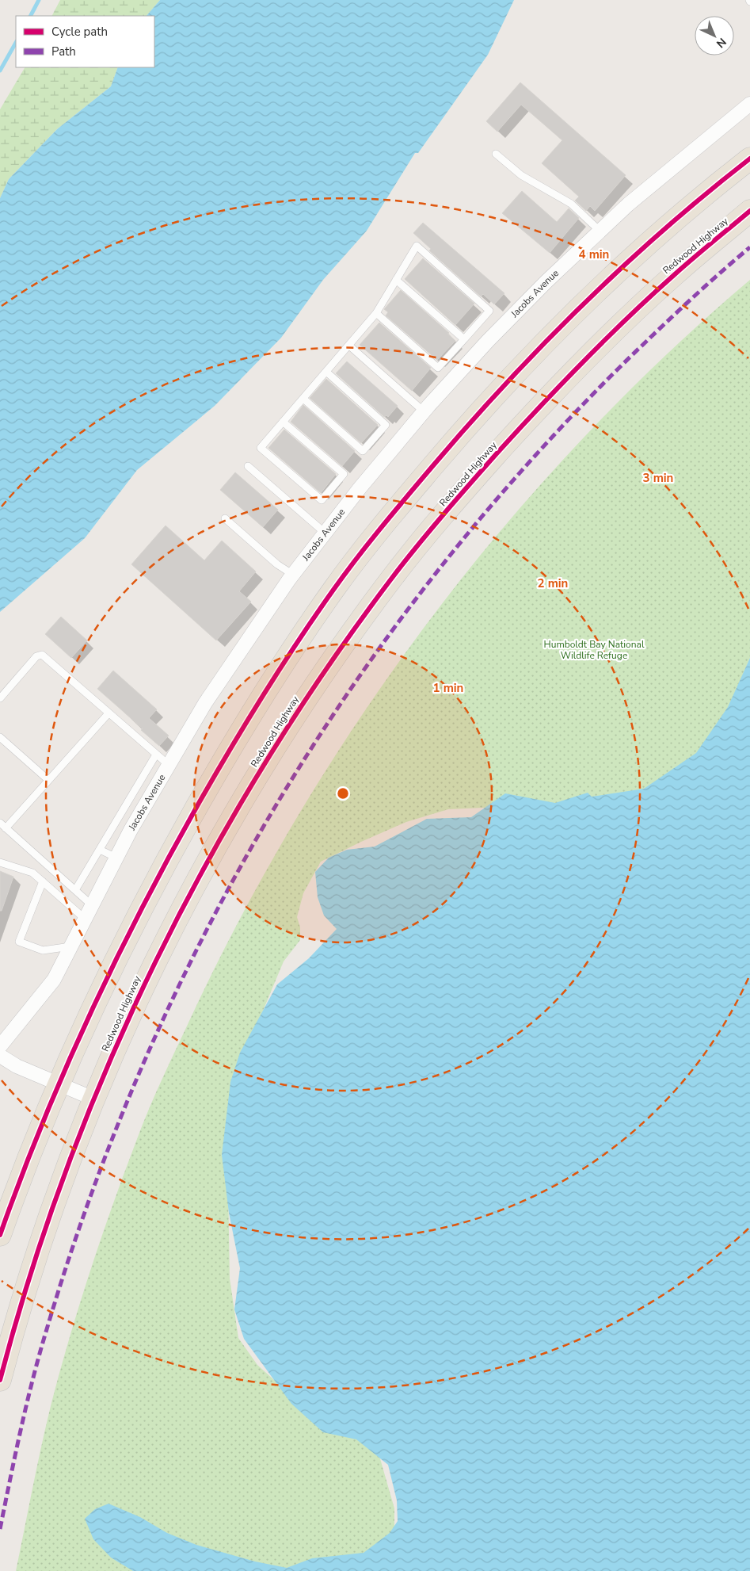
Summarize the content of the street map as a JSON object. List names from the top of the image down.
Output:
{
  "streets": {
    "highway": ["Redwood Highway"],
    "street": ["Jacobs Avenue"]
  },
  "parks": ["Humboldt Bay National Wildlife Refuge"],
  "legend": ["Cycle path", "Path"],
  "north": "bottom right",
  "rings": [
    "4 min",
    "3 min",
    "2 min",
    "1 min"
  ]
}
